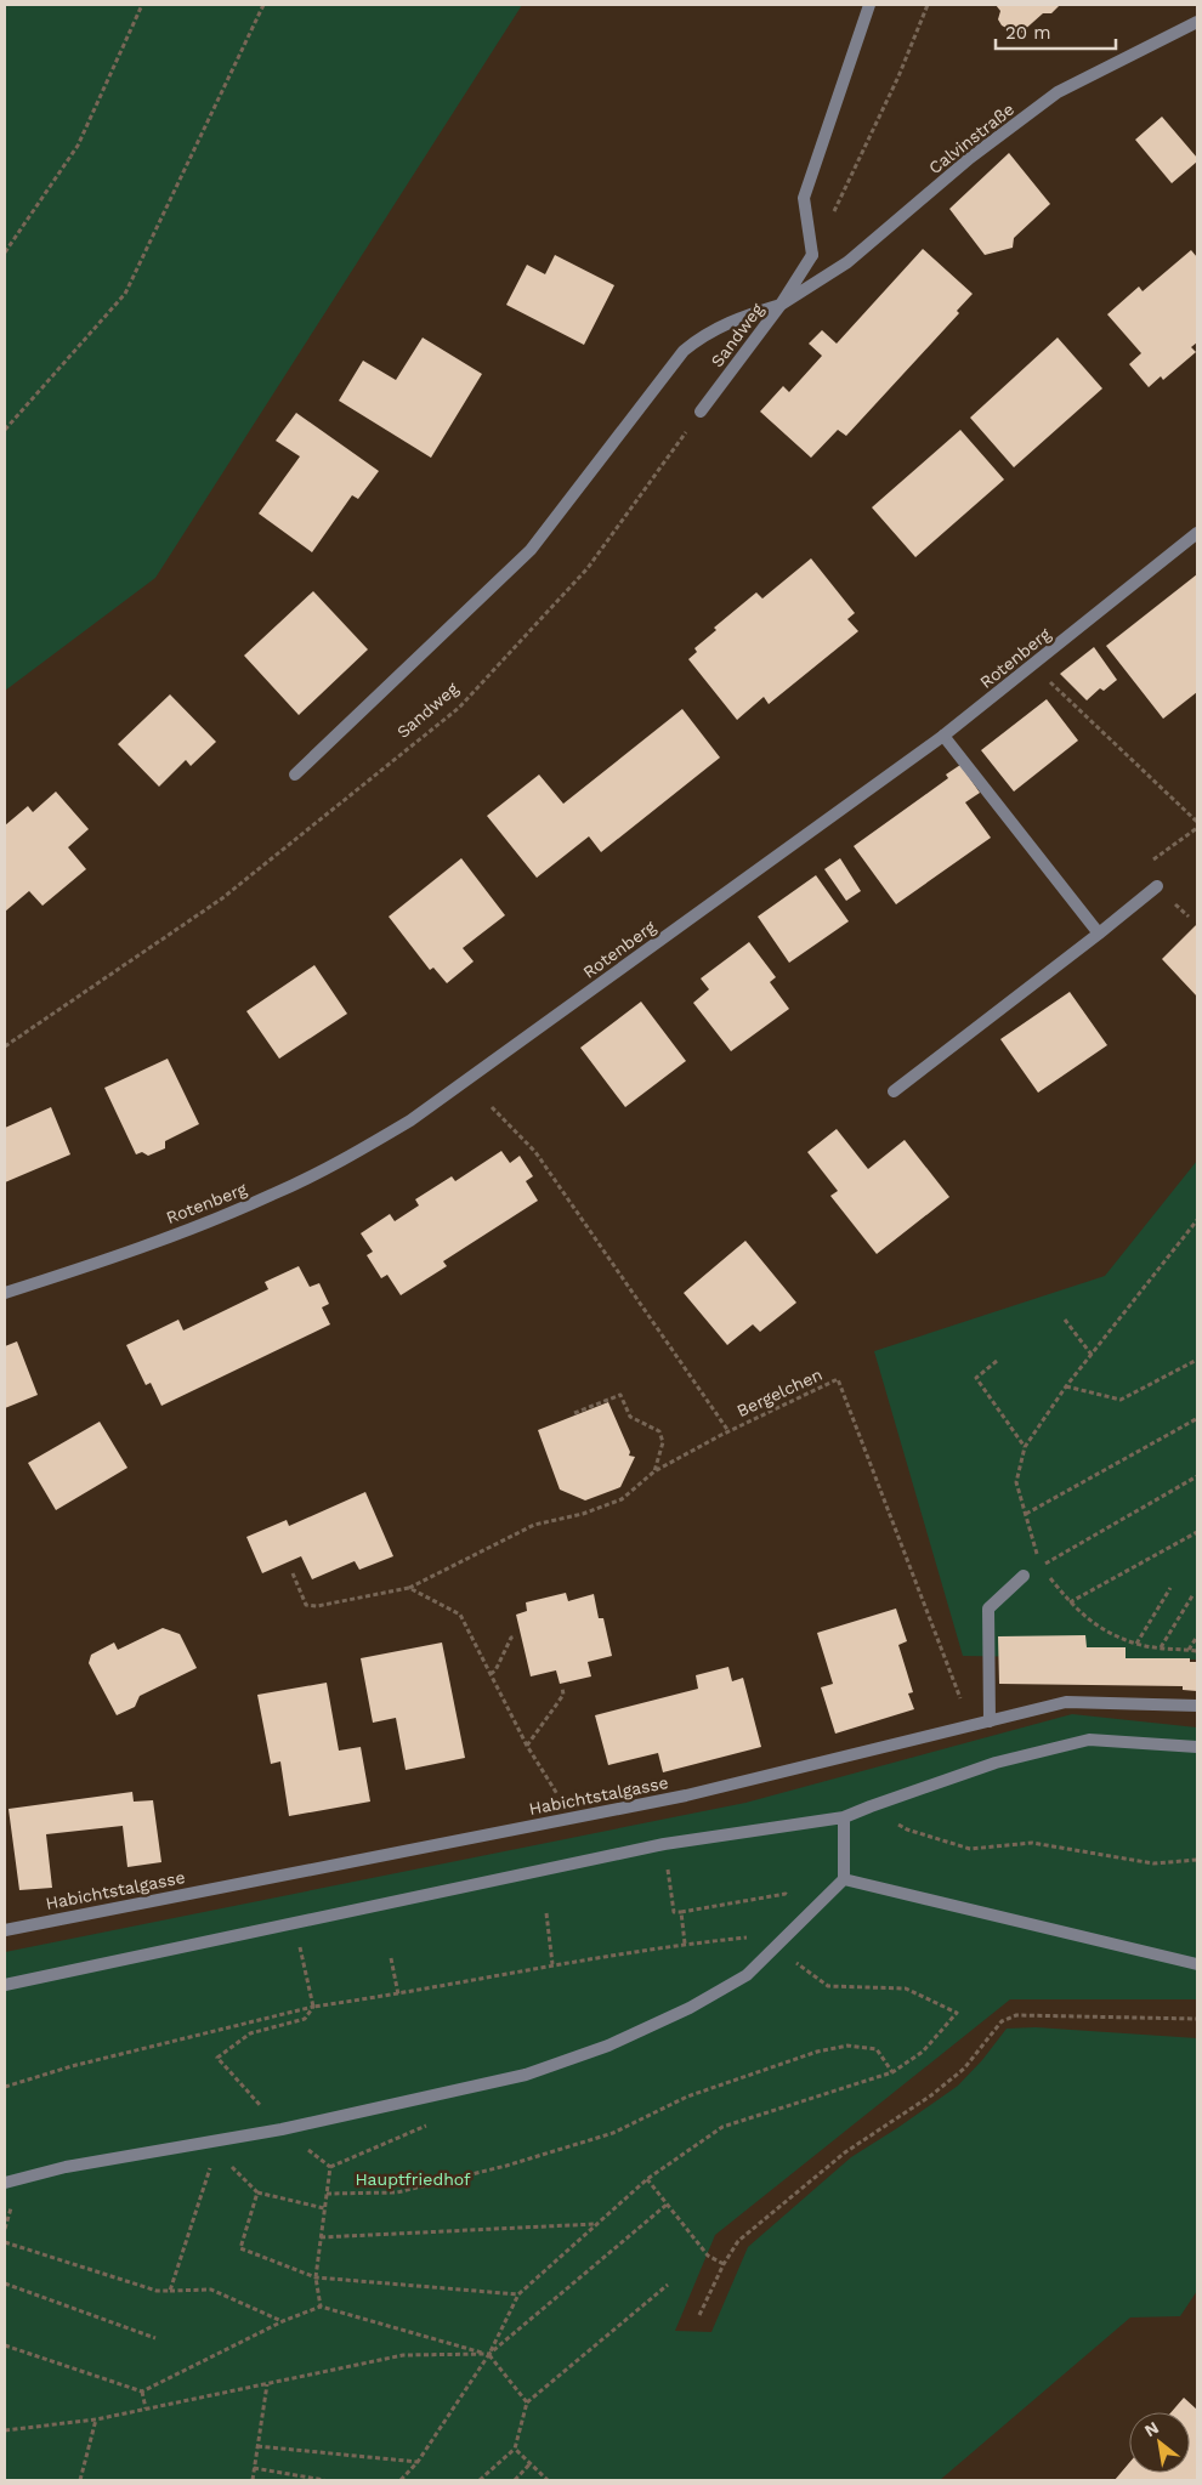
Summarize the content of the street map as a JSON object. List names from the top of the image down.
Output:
{
  "streets": {
    "street": [
      "Calvinstraße",
      "Sandweg",
      "Rotenberg",
      "Habichtstalgasse"
    ],
    "path": ["Bergelchen"]
  },
  "crossings": [
    ["Calvinstraße", "Sandweg"],
    ["Bergelchen", "Habichtstalgasse"]
  ],
  "parks": ["Hauptfriedhof"],
  "scale_bar": "20 m",
  "north": "top left"
}
